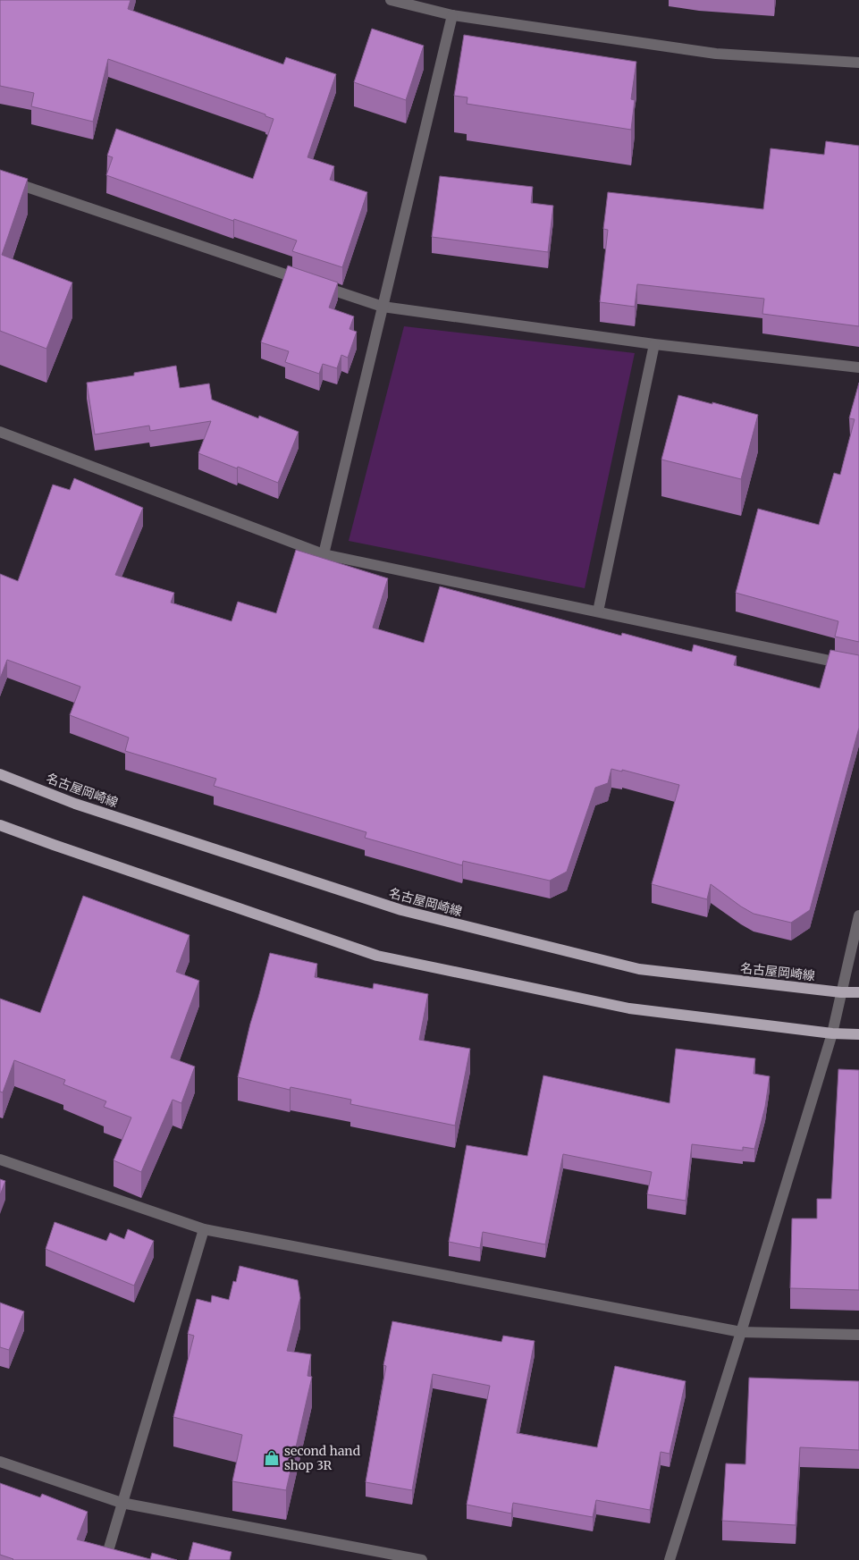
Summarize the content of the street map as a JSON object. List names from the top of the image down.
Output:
{
  "streets": {
    "main road": ["名古屋岡崎線"]
  },
  "places": {
    "shop": ["second hand shop 3R"]
  }
}
